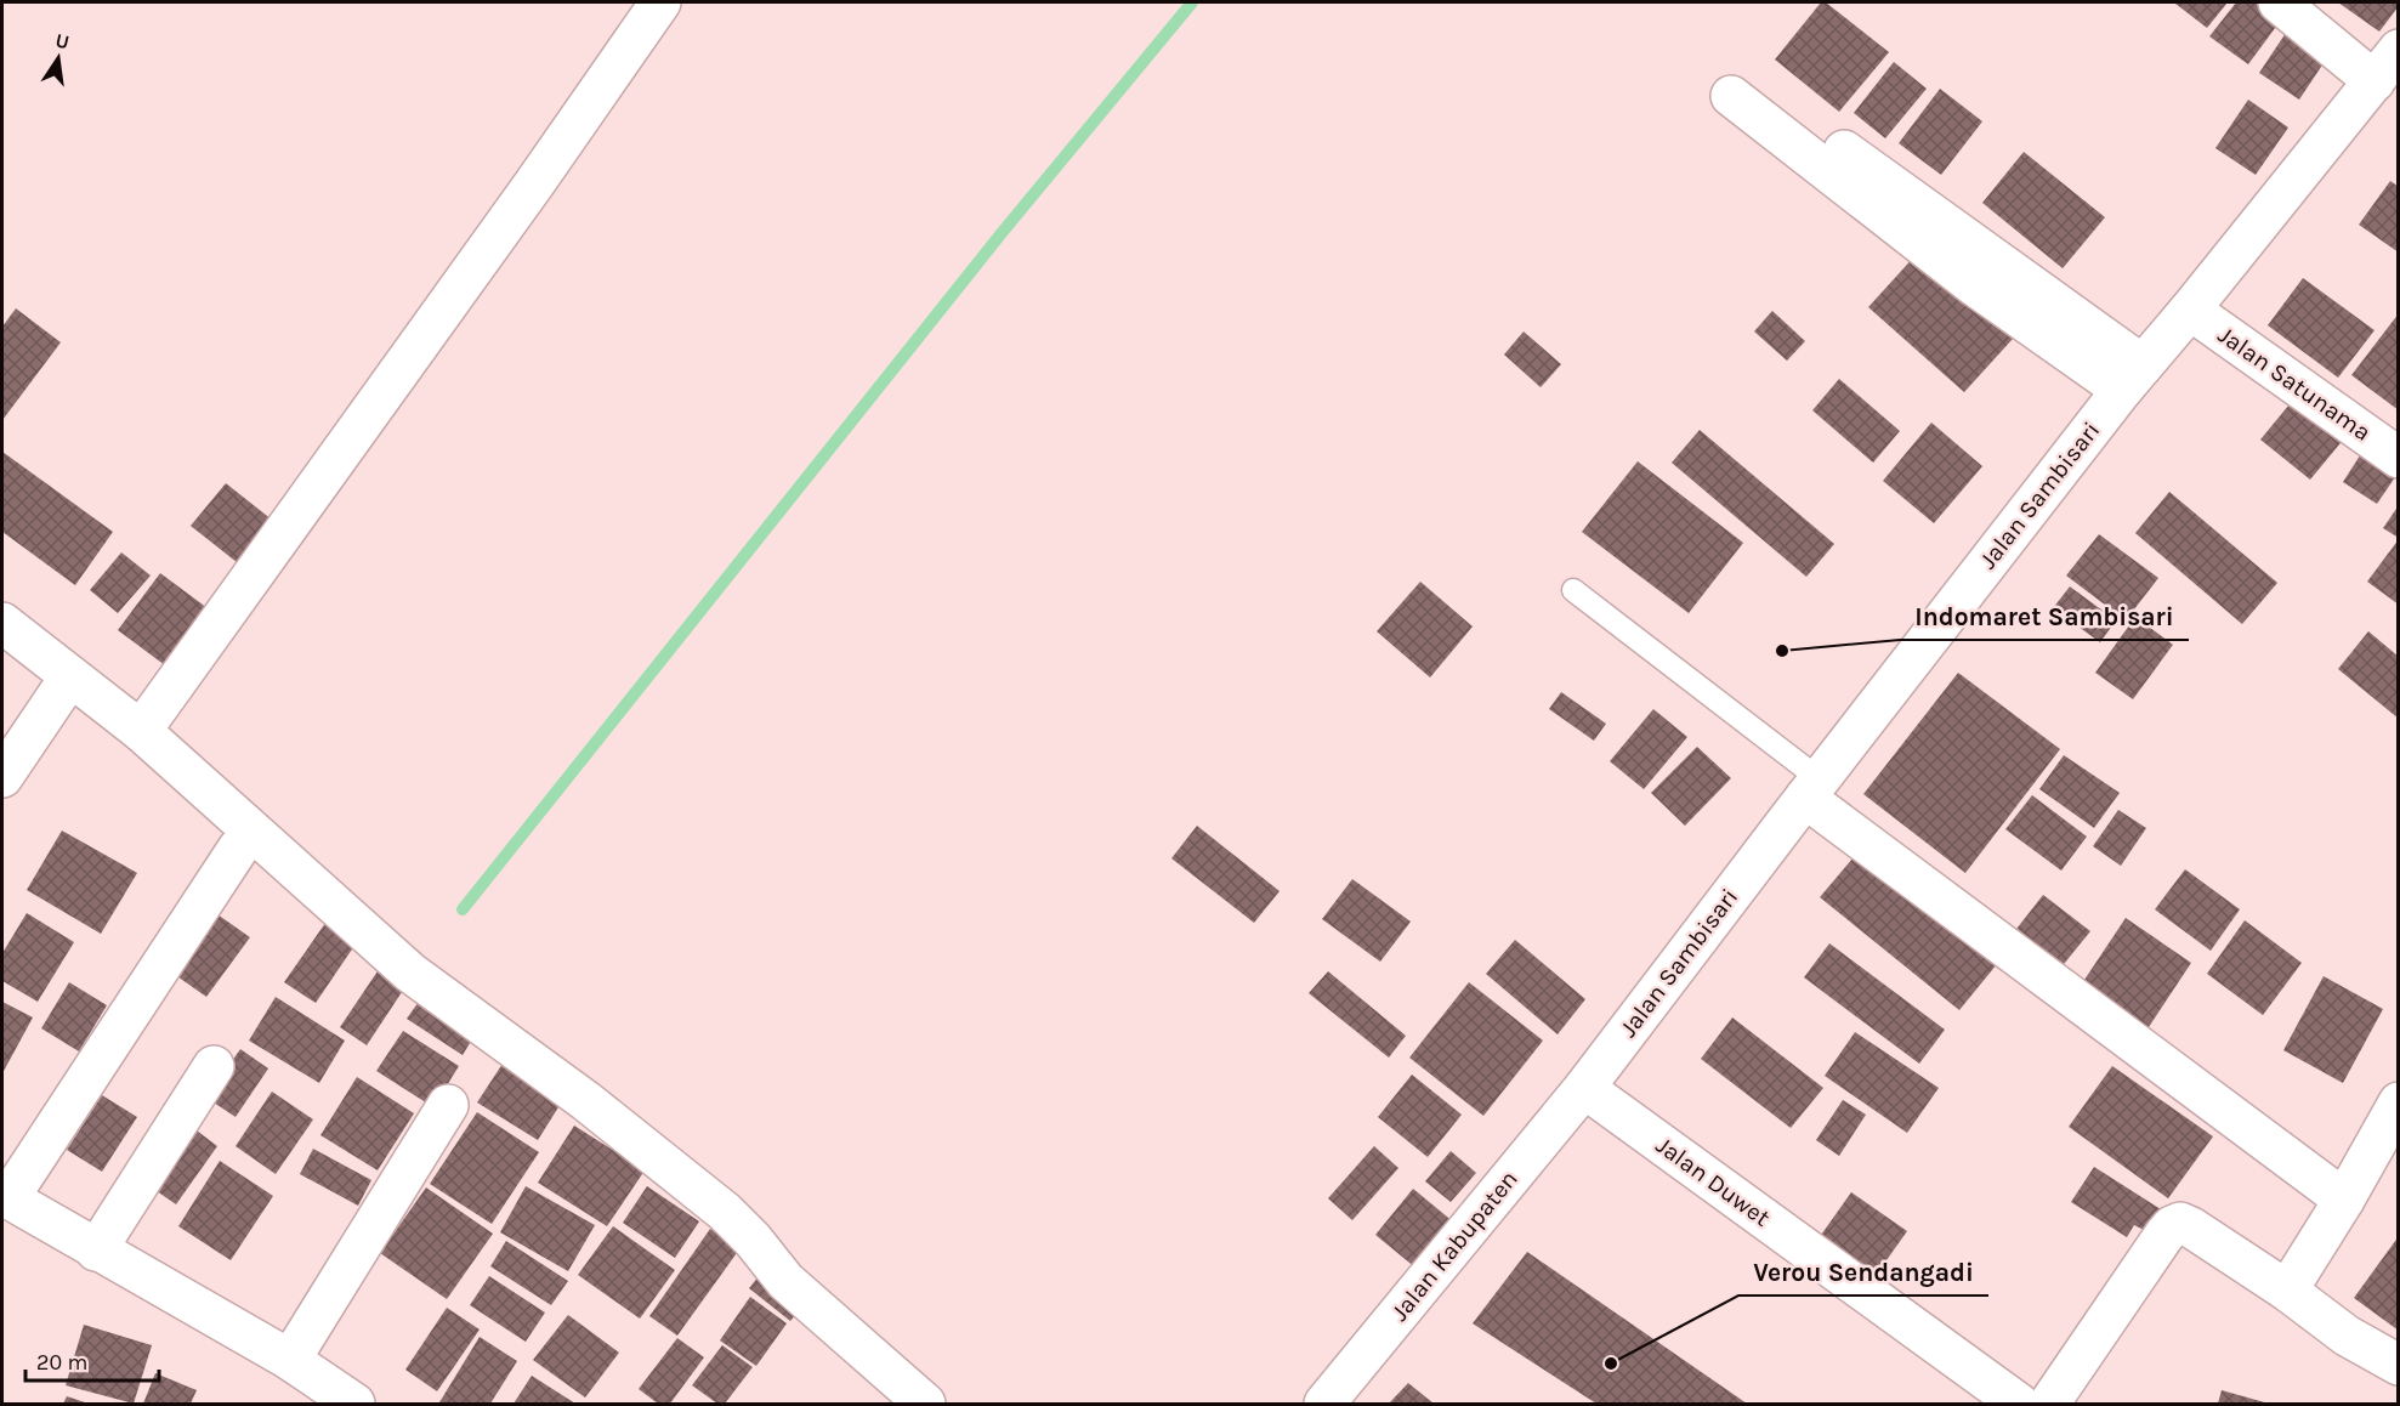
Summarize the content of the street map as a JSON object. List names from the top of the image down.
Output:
{
  "streets": {
    "street": [
      "Jalan Satunama",
      "Jalan Sambisari",
      "Jalan Duwet",
      "Jalan Kabupaten"
    ]
  },
  "crossings": [
    ["Jalan Satunama", "Jalan Sambisari"],
    ["Jalan Sambisari", "Jalan Duwet"],
    ["Jalan Sambisari", "Jalan Kabupaten"],
    ["Jalan Duwet", "Jalan Kabupaten"]
  ],
  "places": ["Indomaret Sambisari", "Verou Sendangadi"],
  "scale_bar": "20 m",
  "north": "top"
}
